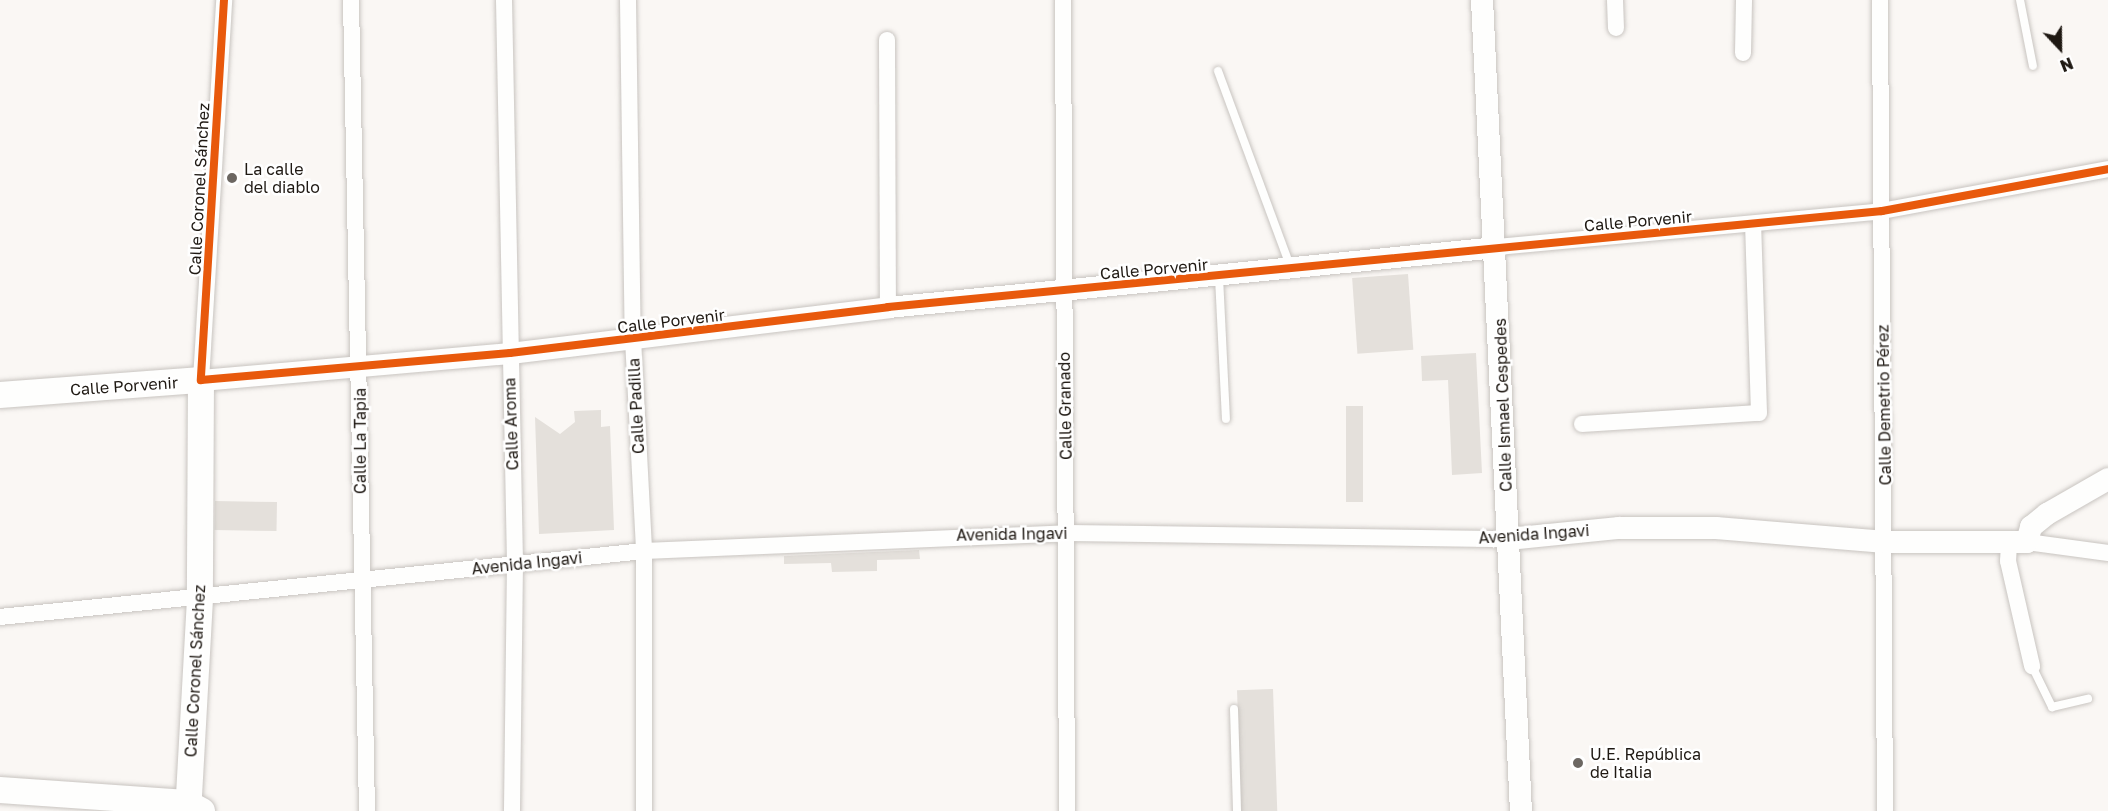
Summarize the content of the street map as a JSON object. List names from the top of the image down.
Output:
{
  "streets": {
    "main road": [
      "Calle Coronel Sánchez",
      "Calle Porvenir",
      "Calle Ismael Cespedes",
      "Avenida Ingavi"
    ],
    "street": [
      "Calle Demetrio Pérez",
      "Calle Padilla",
      "Calle Granado",
      "Calle Aroma",
      "Calle La Tapia"
    ]
  },
  "crossings": [
    ["Calle Coronel Sánchez", "Calle Porvenir"],
    ["Calle Coronel Sánchez", "Avenida Ingavi"],
    ["Calle Porvenir", "Calle Ismael Cespedes"],
    ["Calle Porvenir", "Calle Demetrio Pérez"],
    ["Calle Porvenir", "Calle Padilla"],
    ["Calle Porvenir", "Calle Granado"],
    ["Calle Porvenir", "Calle Aroma"],
    ["Calle Porvenir", "Calle La Tapia"],
    ["Calle Ismael Cespedes", "Avenida Ingavi"],
    ["Calle Demetrio Pérez", "Avenida Ingavi"],
    ["Calle Padilla", "Avenida Ingavi"],
    ["Calle Granado", "Avenida Ingavi"],
    ["Calle Aroma", "Avenida Ingavi"],
    ["Calle La Tapia", "Avenida Ingavi"]
  ],
  "places": ["La calle del diablo", "U.E. República de Italia"],
  "north": "bottom"
}
